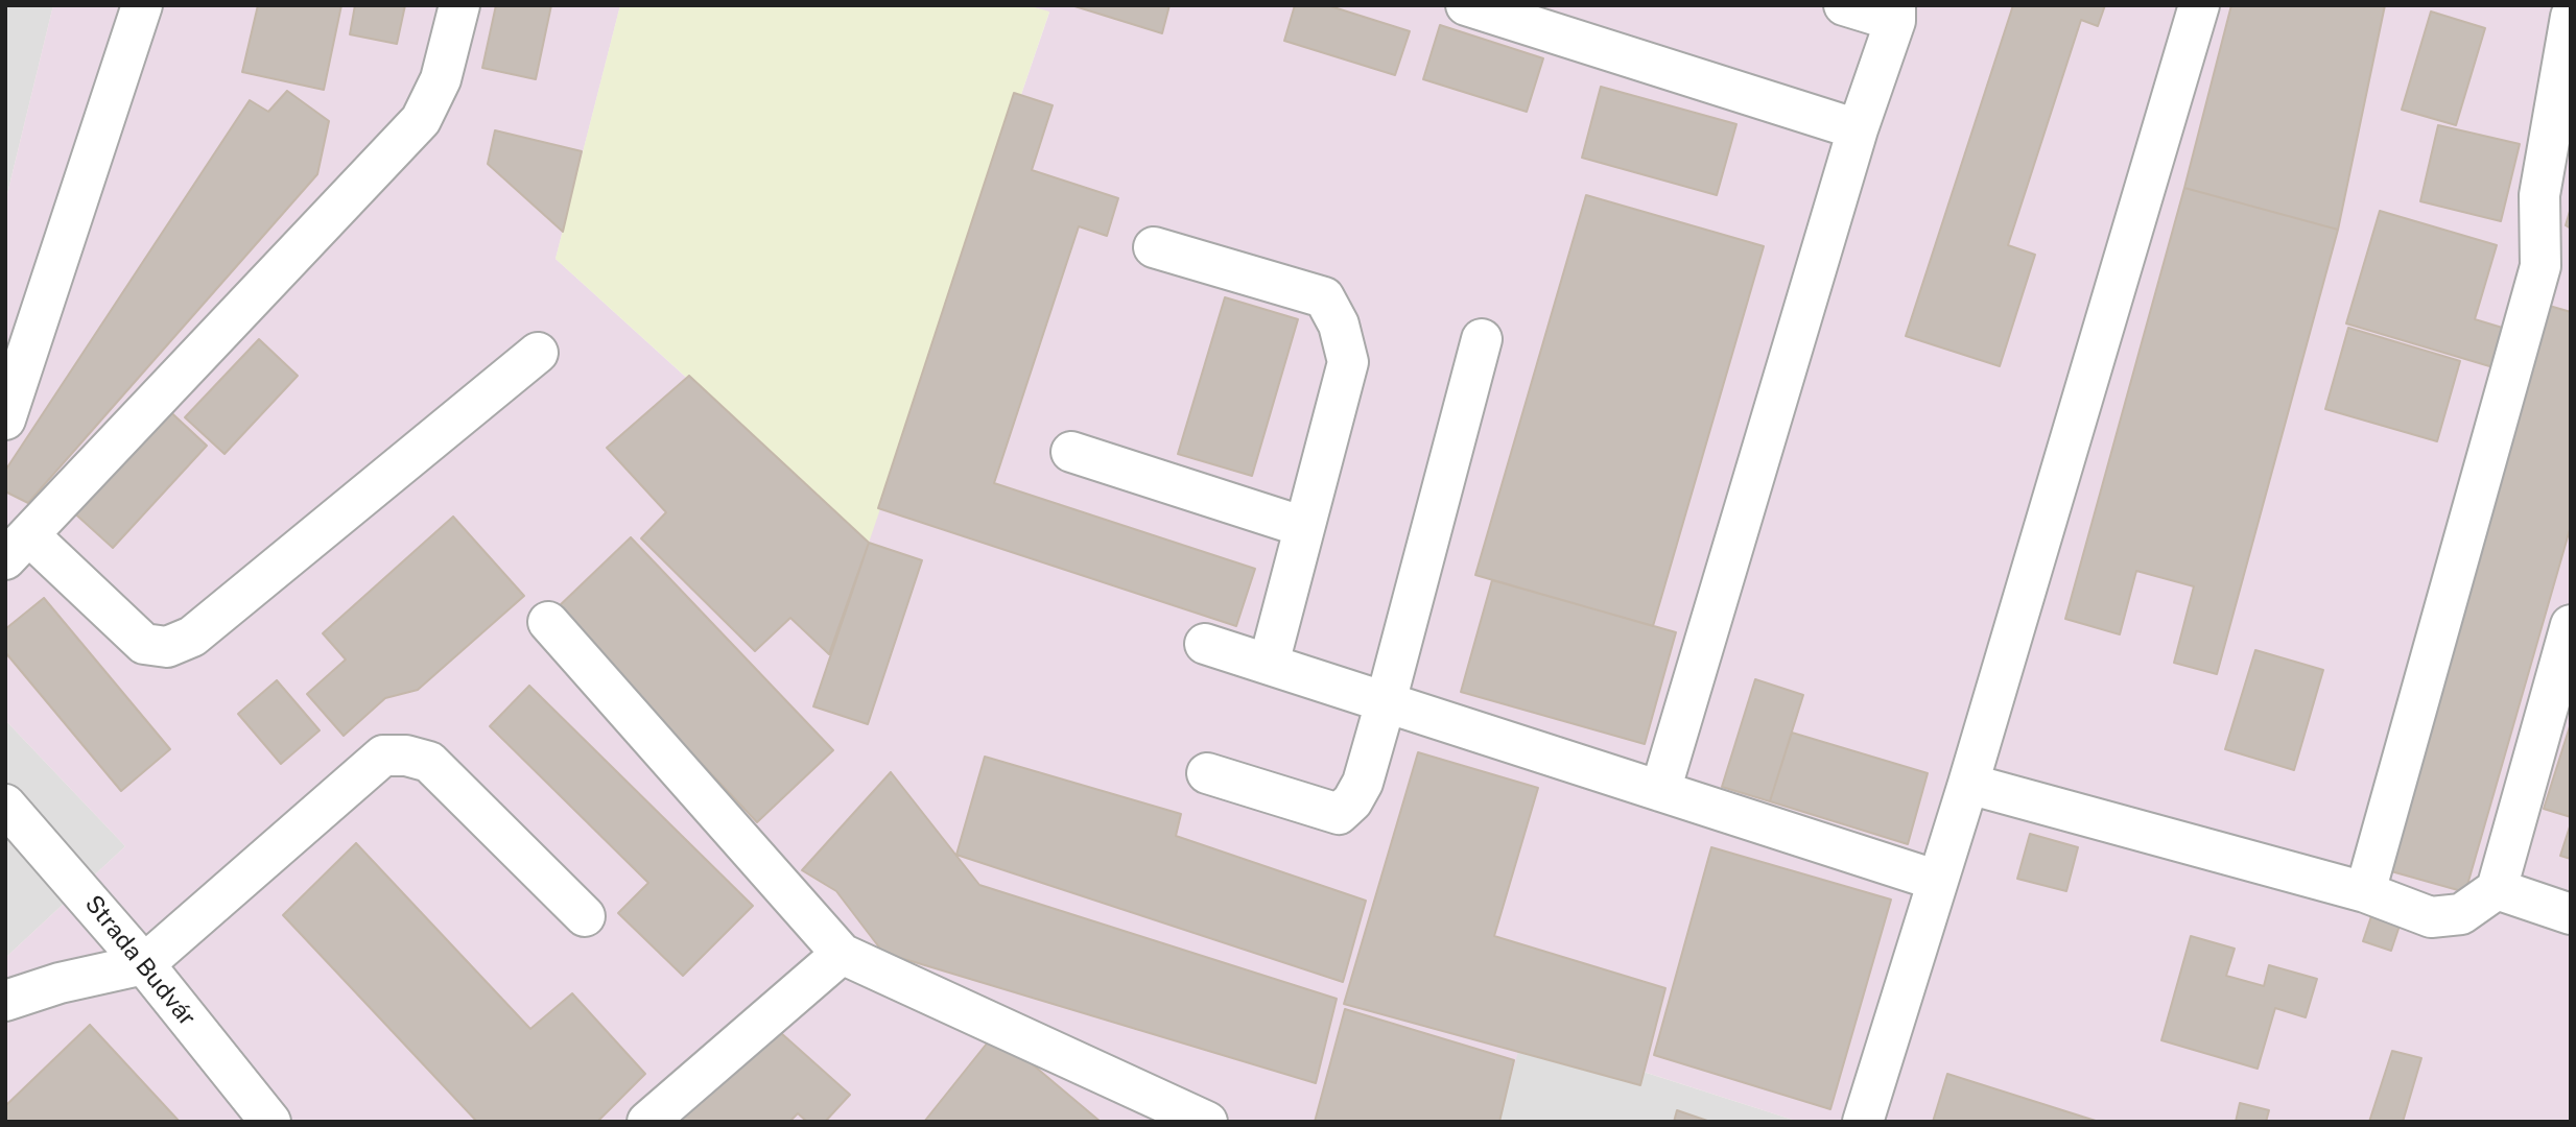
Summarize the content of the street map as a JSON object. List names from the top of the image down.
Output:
{
  "streets": {
    "street": ["Strada Budvár"]
  }
}
